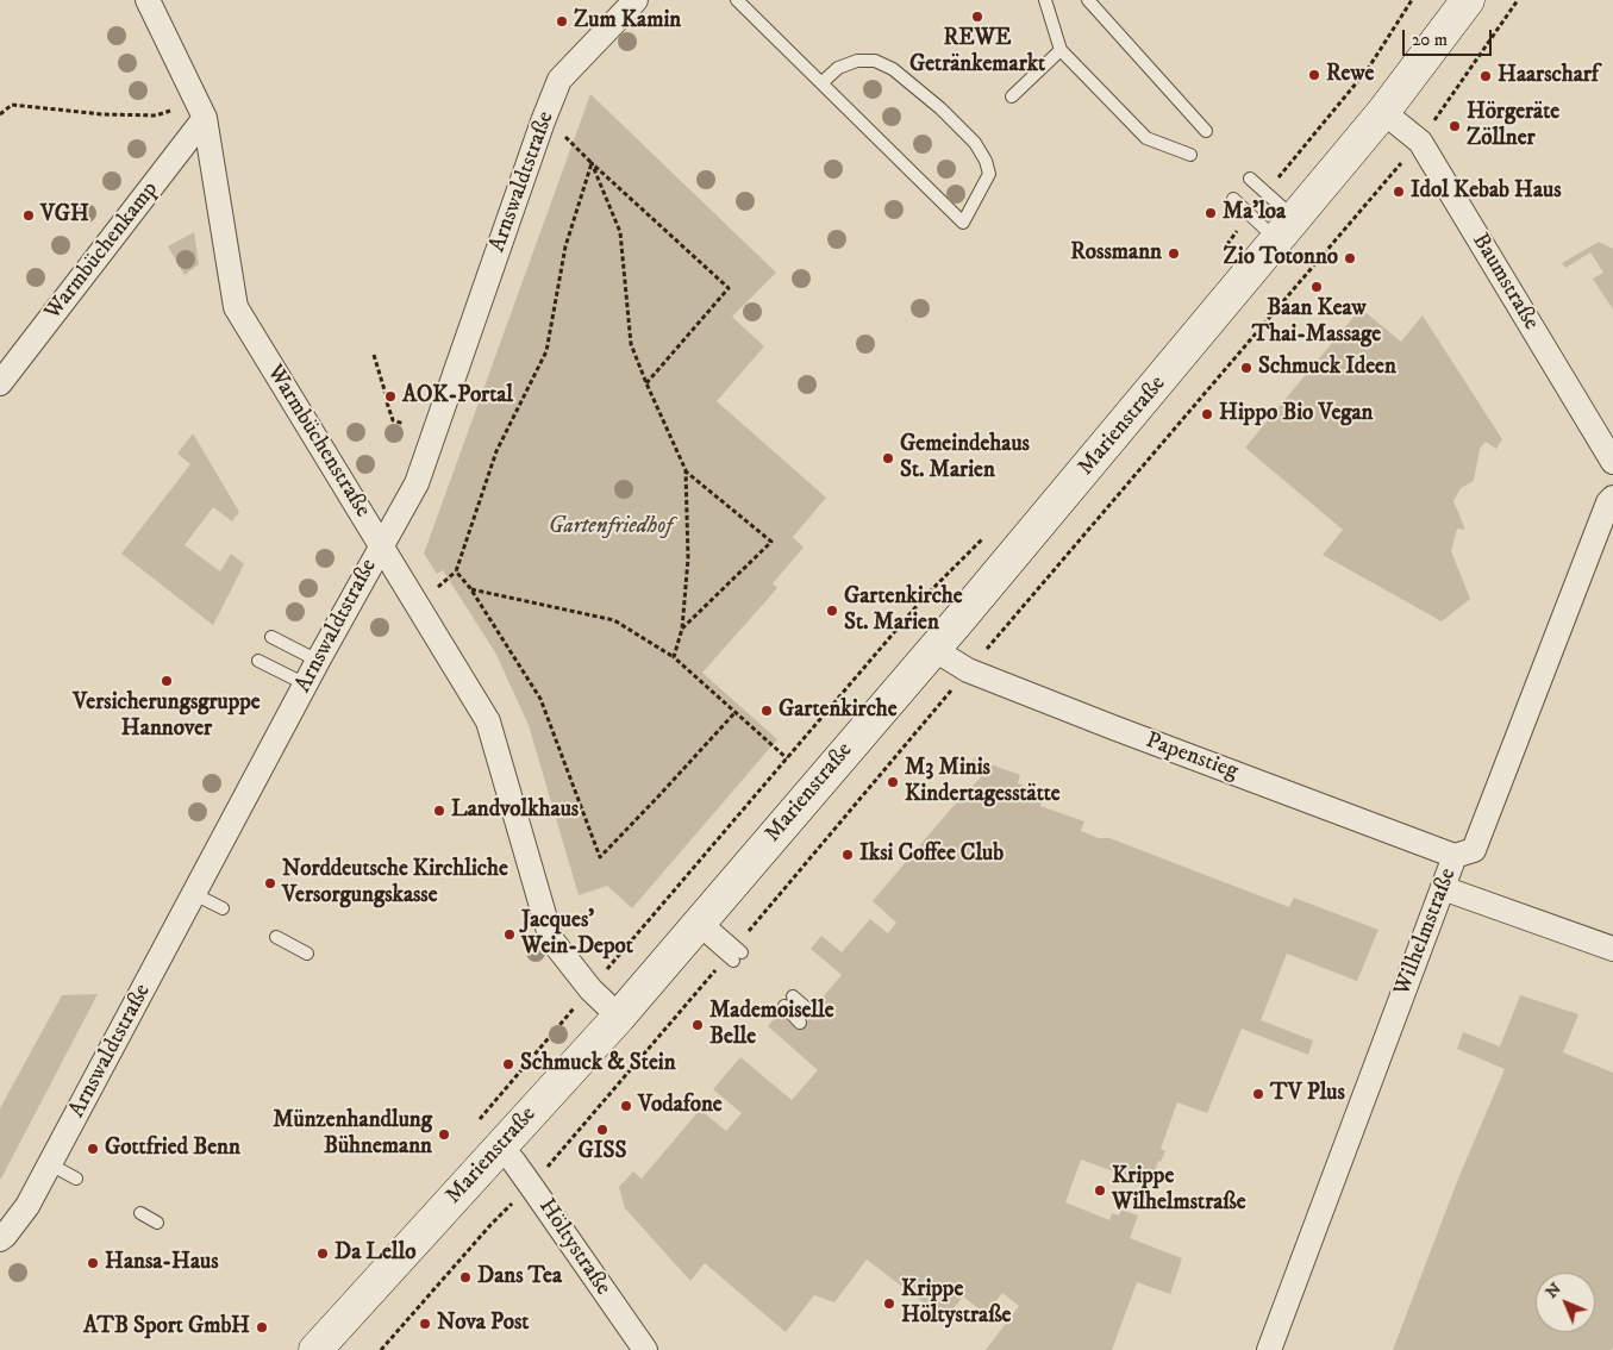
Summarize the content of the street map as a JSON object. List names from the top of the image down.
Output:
{
  "streets": {
    "main road": ["Marienstraße"],
    "street": [
      "Arnswaldtstraße",
      "Warmbüchenkamp",
      "Baumstraße",
      "Warmbüchenstraße",
      "Papenstieg",
      "Wilhelmstraße",
      "Höltystraße"
    ]
  },
  "crossings": [
    ["Arnswaldtstraße", "Warmbüchenstraße"],
    ["Warmbüchenkamp", "Warmbüchenstraße"],
    ["Baumstraße", "Marienstraße"],
    ["Marienstraße", "Warmbüchenstraße"],
    ["Marienstraße", "Papenstieg"],
    ["Marienstraße", "Höltystraße"],
    ["Papenstieg", "Wilhelmstraße"]
  ],
  "parks": ["Gartenfriedhof"],
  "places": [
    "REWE Getränkemarkt",
    "Zum Kamin",
    "Rewe",
    "Haarscharf",
    "Hörgeräte Zöllner",
    "Idol Kebab Haus",
    "Ma'loa",
    "VGH",
    "Rossmann",
    "Zio Totonno",
    "Baan Keaw Thai-Massage",
    "Schmuck Ideen",
    "AOK-Portal",
    "Hippo Bio Vegan",
    "Gemeindehaus St. Marien",
    "Gartenkirche St. Marien",
    "Versicherungsgruppe Hannover",
    "Gartenkirche",
    "M3 Minis Kindertagesstätte",
    "Landvolkhaus",
    "Iksi Coffee Club",
    "Norddeutsche Kirchliche Versorgungskasse",
    "Jacques’ Wein-Depot",
    "Mademoiselle Belle",
    "Schmuck & Stein",
    "TV Plus",
    "Vodafone",
    "GISS",
    "Münzenhandlung Bühnemann",
    "Gottfried Benn",
    "Krippe Wilhelmstraße",
    "Da Lello",
    "Hansa-Haus",
    "Dans Tea",
    "Krippe Höltystraße",
    "Nova Post",
    "ATB Sport GmbH"
  ],
  "scale_bar": "20 m",
  "north": "top left"
}
